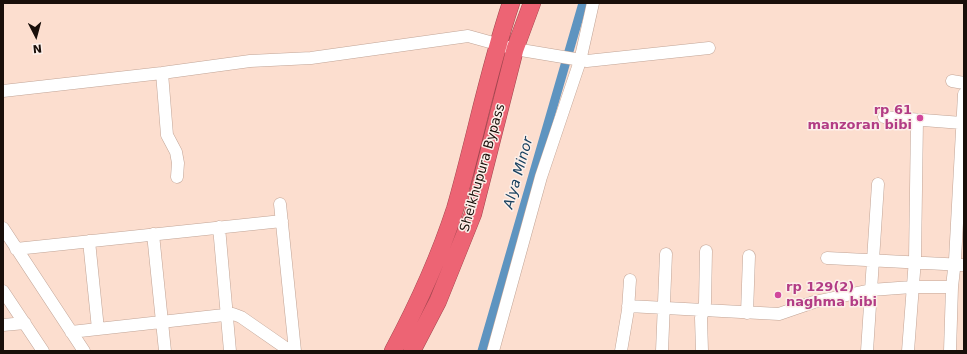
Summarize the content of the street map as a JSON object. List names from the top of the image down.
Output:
{
  "streets": {
    "highway": ["Sheikhupura Bypass"]
  },
  "water": ["Alya Minor"],
  "places": ["rp 61 manzoran bibi", "rp 129(2) naghma bibi"],
  "north": "bottom"
}
